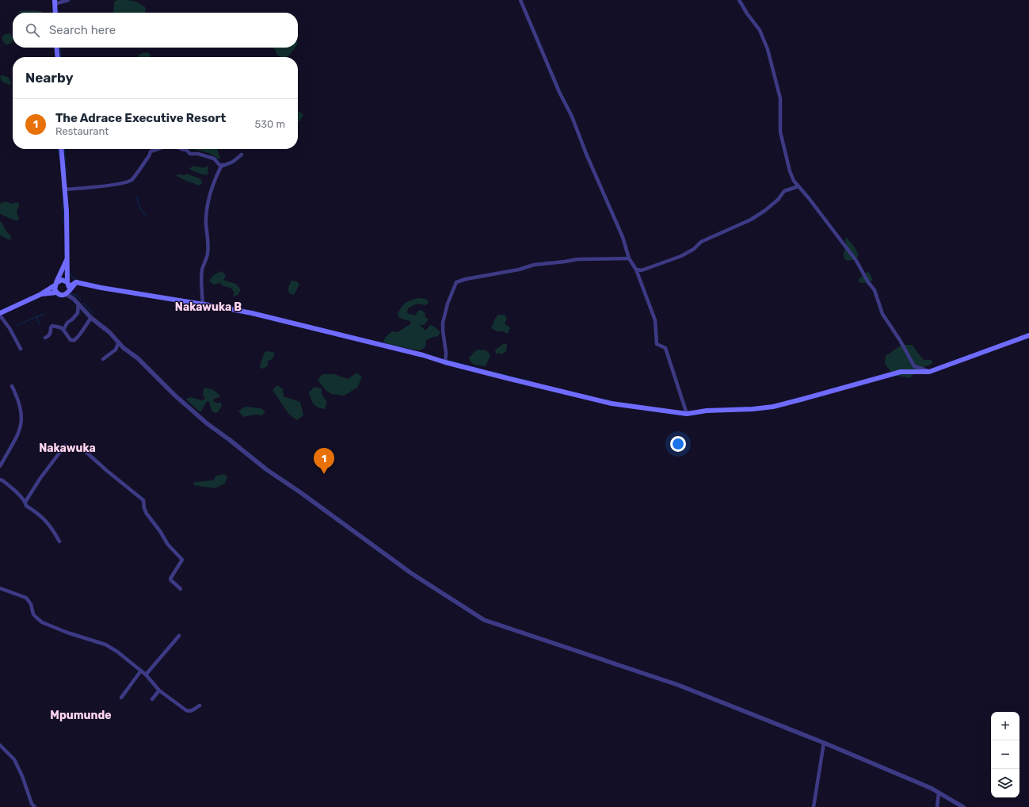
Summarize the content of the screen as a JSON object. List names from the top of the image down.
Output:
{
  "districts": ["Nakawuka B", "Nakawuka", "Mpumunde"],
  "page": {
    "search": "Search here",
    "heading": "Nearby",
    "list": [
      {
        "mark": "1",
        "name": "The Adrace Executive Resort",
        "note": "Restaurant",
        "value": "530 m"
      }
    ],
    "pins": "1",
    "map_buttons": ["+", "−"]
  }
}
